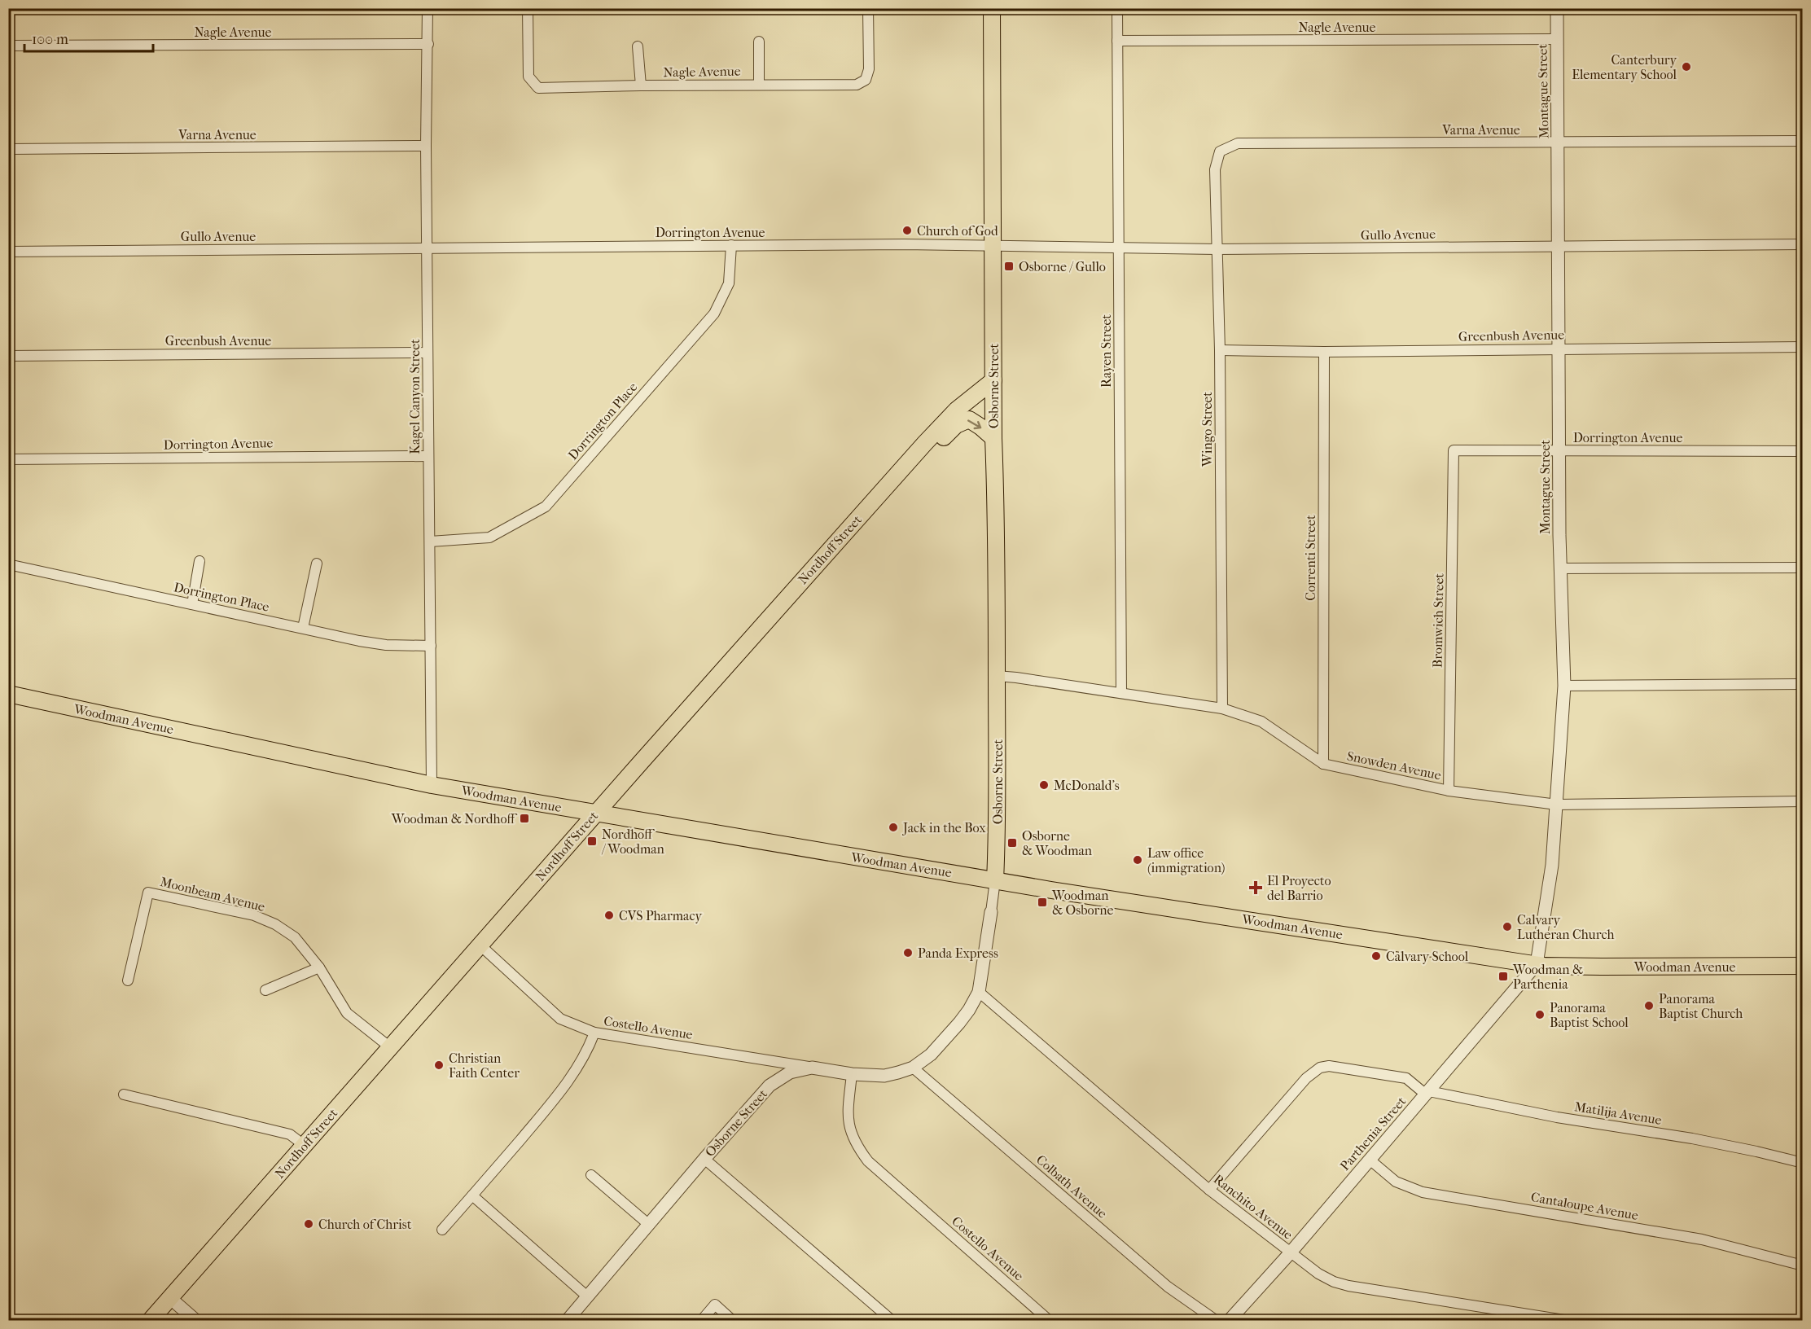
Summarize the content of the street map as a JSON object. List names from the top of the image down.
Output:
{
  "streets": {
    "main road": ["Osborne Street", "Nordhoff Street", "Woodman Avenue"],
    "street": [
      "Nagle Avenue",
      "Montague Street",
      "Varna Avenue",
      "Dorrington Avenue",
      "Gullo Avenue",
      "Greenbush Avenue",
      "Rayen Street",
      "Kagel Canyon Street",
      "Dorrington Place",
      "Wingo Street",
      "Correnti Street",
      "Bromwich Street",
      "Snowden Avenue",
      "Moonbeam Avenue",
      "Costello Avenue",
      "Matilija Avenue",
      "Parthenia Street",
      "Colbath Avenue",
      "Cantaloupe Avenue",
      "Ranchito Avenue"
    ]
  },
  "crossings": [
    ["Nagle Avenue", "Montague Street"],
    ["Nagle Avenue", "Rayen Street"],
    ["Nagle Avenue", "Kagel Canyon Street"],
    ["Montague Street", "Varna Avenue"],
    ["Montague Street", "Dorrington Avenue"],
    ["Montague Street", "Gullo Avenue"],
    ["Montague Street", "Greenbush Avenue"],
    ["Montague Street", "Woodman Avenue"],
    ["Montague Street", "Snowden Avenue"],
    ["Montague Street", "Parthenia Street"],
    ["Varna Avenue", "Kagel Canyon Street"],
    ["Varna Avenue", "Wingo Street"],
    ["Dorrington Avenue", "Gullo Avenue"],
    ["Dorrington Avenue", "Osborne Street"],
    ["Dorrington Avenue", "Kagel Canyon Street"],
    ["Dorrington Avenue", "Dorrington Place"],
    ["Dorrington Avenue", "Bromwich Street"],
    ["Gullo Avenue", "Rayen Street"],
    ["Gullo Avenue", "Osborne Street"],
    ["Gullo Avenue", "Kagel Canyon Street"],
    ["Gullo Avenue", "Wingo Street"],
    ["Greenbush Avenue", "Kagel Canyon Street"],
    ["Greenbush Avenue", "Wingo Street"],
    ["Greenbush Avenue", "Correnti Street"],
    ["Rayen Street", "Snowden Avenue"],
    ["Osborne Street", "Nordhoff Street"],
    ["Osborne Street", "Woodman Avenue"],
    ["Osborne Street", "Snowden Avenue"],
    ["Osborne Street", "Costello Avenue"],
    ["Osborne Street", "Colbath Avenue"],
    ["Osborne Street", "Ranchito Avenue"],
    ["Kagel Canyon Street", "Dorrington Place"],
    ["Kagel Canyon Street", "Woodman Avenue"],
    ["Wingo Street", "Snowden Avenue"],
    ["Nordhoff Street", "Woodman Avenue"],
    ["Nordhoff Street", "Moonbeam Avenue"],
    ["Nordhoff Street", "Costello Avenue"],
    ["Correnti Street", "Snowden Avenue"],
    ["Bromwich Street", "Snowden Avenue"],
    ["Woodman Avenue", "Parthenia Street"],
    ["Matilija Avenue", "Parthenia Street"],
    ["Matilija Avenue", "Ranchito Avenue"],
    ["Parthenia Street", "Cantaloupe Avenue"],
    ["Parthenia Street", "Ranchito Avenue"]
  ],
  "places": {
    "other": [
      "Canterbury Elementary School",
      "Church of God",
      "McDonald's",
      "Jack in the Box",
      "Law office (immigration)",
      "CVS Pharmacy",
      "Calvary Lutheran Church",
      "Panda Express",
      "Calvary School",
      "Panorama Baptist Church",
      "Panorama Baptist School",
      "Christian Faith Center",
      "Church of Christ"
    ],
    "transit": [
      "Osborne / Gullo",
      "Woodman & Nordhoff",
      "Nordhoff / Woodman",
      "Osborne & Woodman",
      "Woodman & Osborne",
      "Woodman & Parthenia"
    ],
    "health": ["El Proyecto del Barrio"]
  },
  "scale_bar": "100 m"
}
